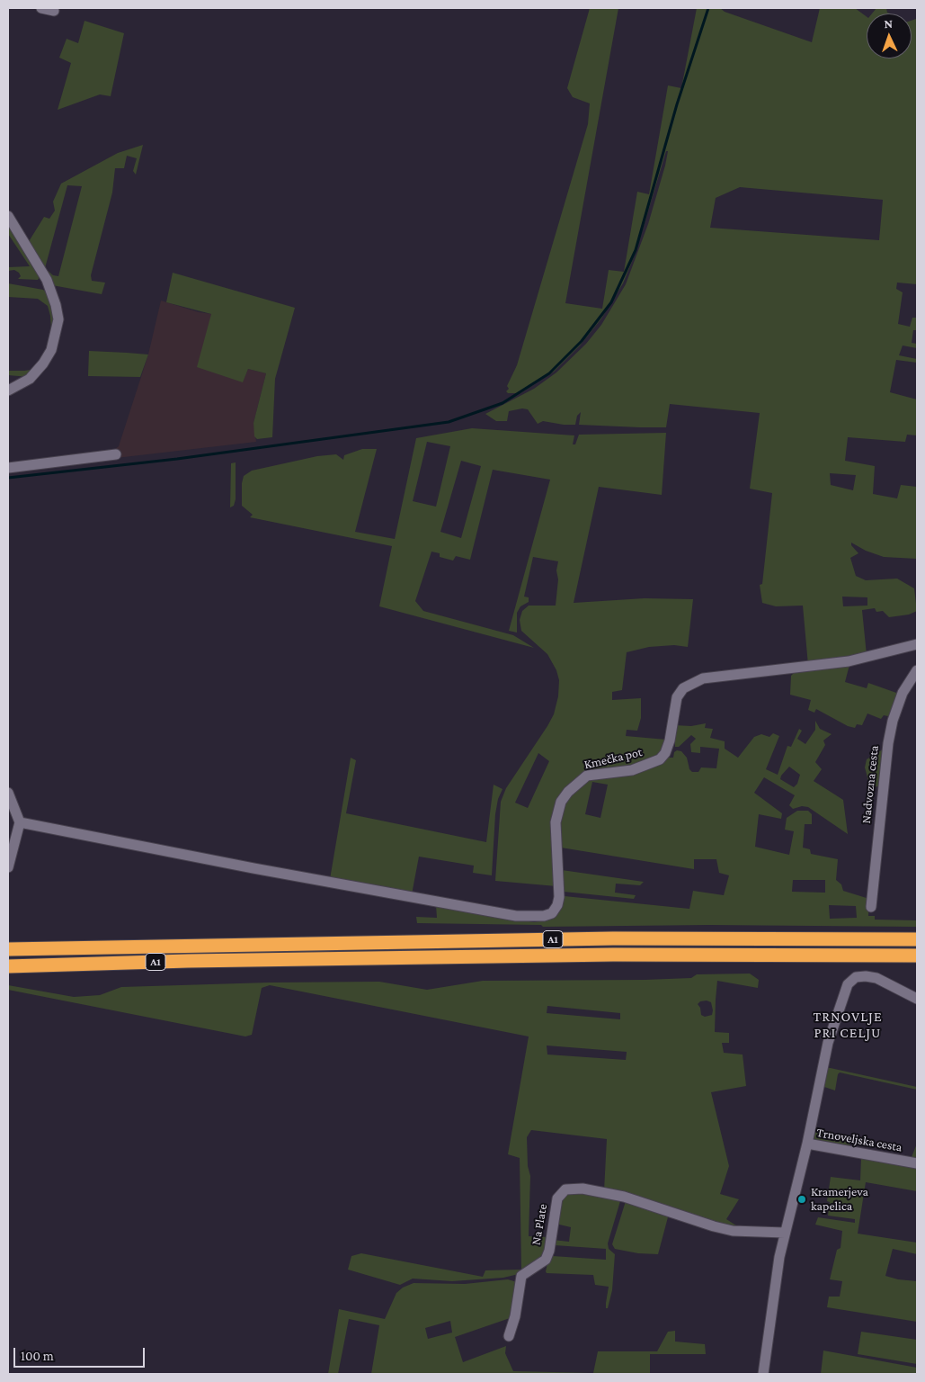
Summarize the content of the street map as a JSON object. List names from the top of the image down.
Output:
{
  "streets": {
    "highway": ["A1"],
    "street": [
      "Kmečka pot",
      "Nadvozna cesta",
      "Trnoveljska cesta",
      "Na Plate"
    ]
  },
  "crossings": [
    ["Trnoveljska cesta", "Na Plate"]
  ],
  "districts": ["TRNOVLJE PRI CELJU"],
  "places": ["Kramerjeva kapelica"],
  "scale_bar": "100 m",
  "north": "top"
}
